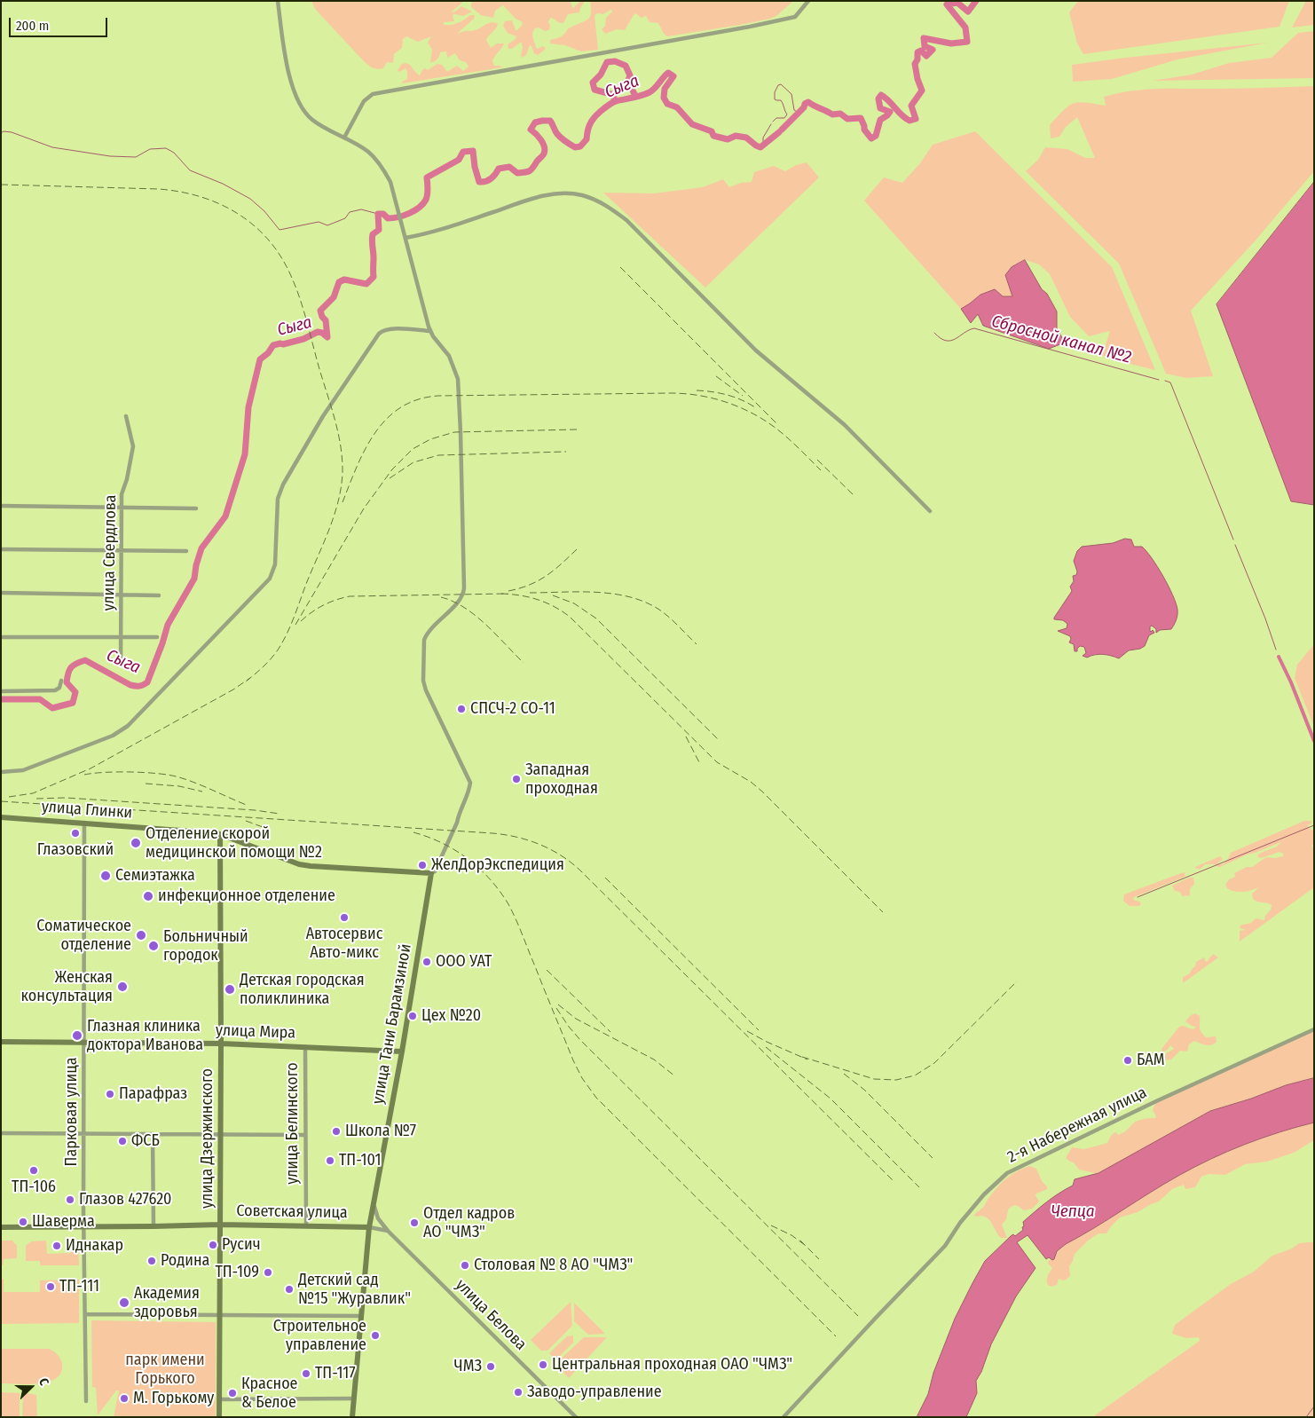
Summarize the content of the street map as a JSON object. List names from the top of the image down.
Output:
{
  "streets": {
    "street": [
      "улица Свердлова",
      "улица Глинки",
      "улица Тани Барамзиной",
      "улица Мира",
      "Парковая улица",
      "улица Белинского",
      "2-я Набережная улица",
      "улица Дзержинского",
      "Советская улица",
      "улица Белова"
    ]
  },
  "crossings": [
    ["улица Глинки", "улица Тани Барамзиной"],
    ["улица Глинки", "Парковая улица"],
    ["улица Глинки", "улица Дзержинского"],
    ["улица Тани Барамзиной", "улица Мира"],
    ["улица Тани Барамзиной", "Советская улица"],
    ["улица Тани Барамзиной", "улица Белова"],
    ["улица Мира", "Парковая улица"],
    ["улица Мира", "улица Белинского"],
    ["улица Мира", "улица Дзержинского"],
    ["Парковая улица", "Советская улица"],
    ["улица Белинского", "Советская улица"],
    ["улица Дзержинского", "Советская улица"]
  ],
  "water": ["Сыга", "Сбросной канал №2", "Чепца"],
  "parks": ["парк имени Горького"],
  "places": [
    "СПСЧ-2 СО-11",
    "Западная проходная",
    "Глазовский",
    "Отделение скорой медицинской помощи №2",
    "ЖелДорЭкспедиция",
    "Семиэтажка",
    "инфекционное отделение",
    "Автосервис Авто-микс",
    "Соматическое отделение",
    "Больничный городок",
    "ООО УАТ",
    "Женская консультация",
    "Детская городская поликлиника",
    "Цех №20",
    "Глазная клиника доктора Иванова",
    "БАМ",
    "Парафраз",
    "Школа №7",
    "ФСБ",
    "ТП-101",
    "ТП-106",
    "Глазов 427620",
    "Шаверма",
    "Отдел кадров АО \"ЧМЗ\"",
    "Русич",
    "Иднакар",
    "Родина",
    "Столовая № 8 АО \"ЧМЗ\"",
    "ТП-109",
    "ТП-111",
    "Детский сад №15 \"Журавлик\"",
    "Академия здоровья",
    "Строительное управление",
    "Центральная проходная ОАО \"ЧМЗ\"",
    "ЧМЗ",
    "ТП-117",
    "Заводо-управление",
    "Красное & Белое",
    "М. Горькому"
  ],
  "scale_bar": "200 m",
  "north": "right"
}
